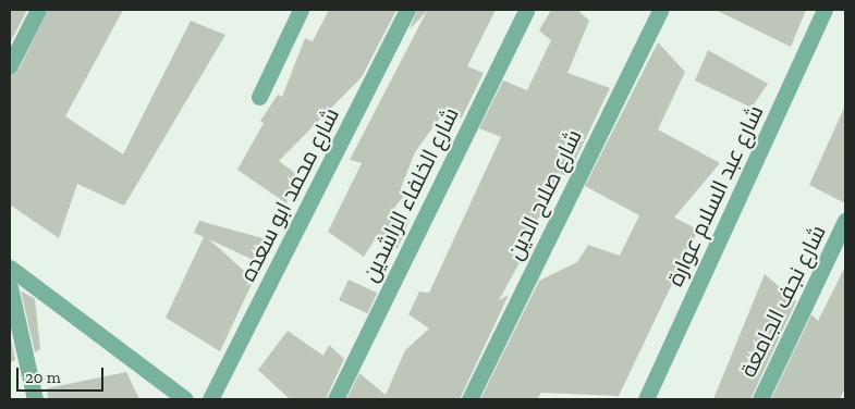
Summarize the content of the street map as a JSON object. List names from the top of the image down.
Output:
{
  "streets": {
    "street": [
      "شارع محمد ابو سعده",
      "شارع الخلفاء الراشدين",
      "شارع صلاح الدين",
      "شارع عبد السلام عوارة",
      "شارع نجف الجامعة"
    ]
  },
  "scale_bar": "20 m"
}
